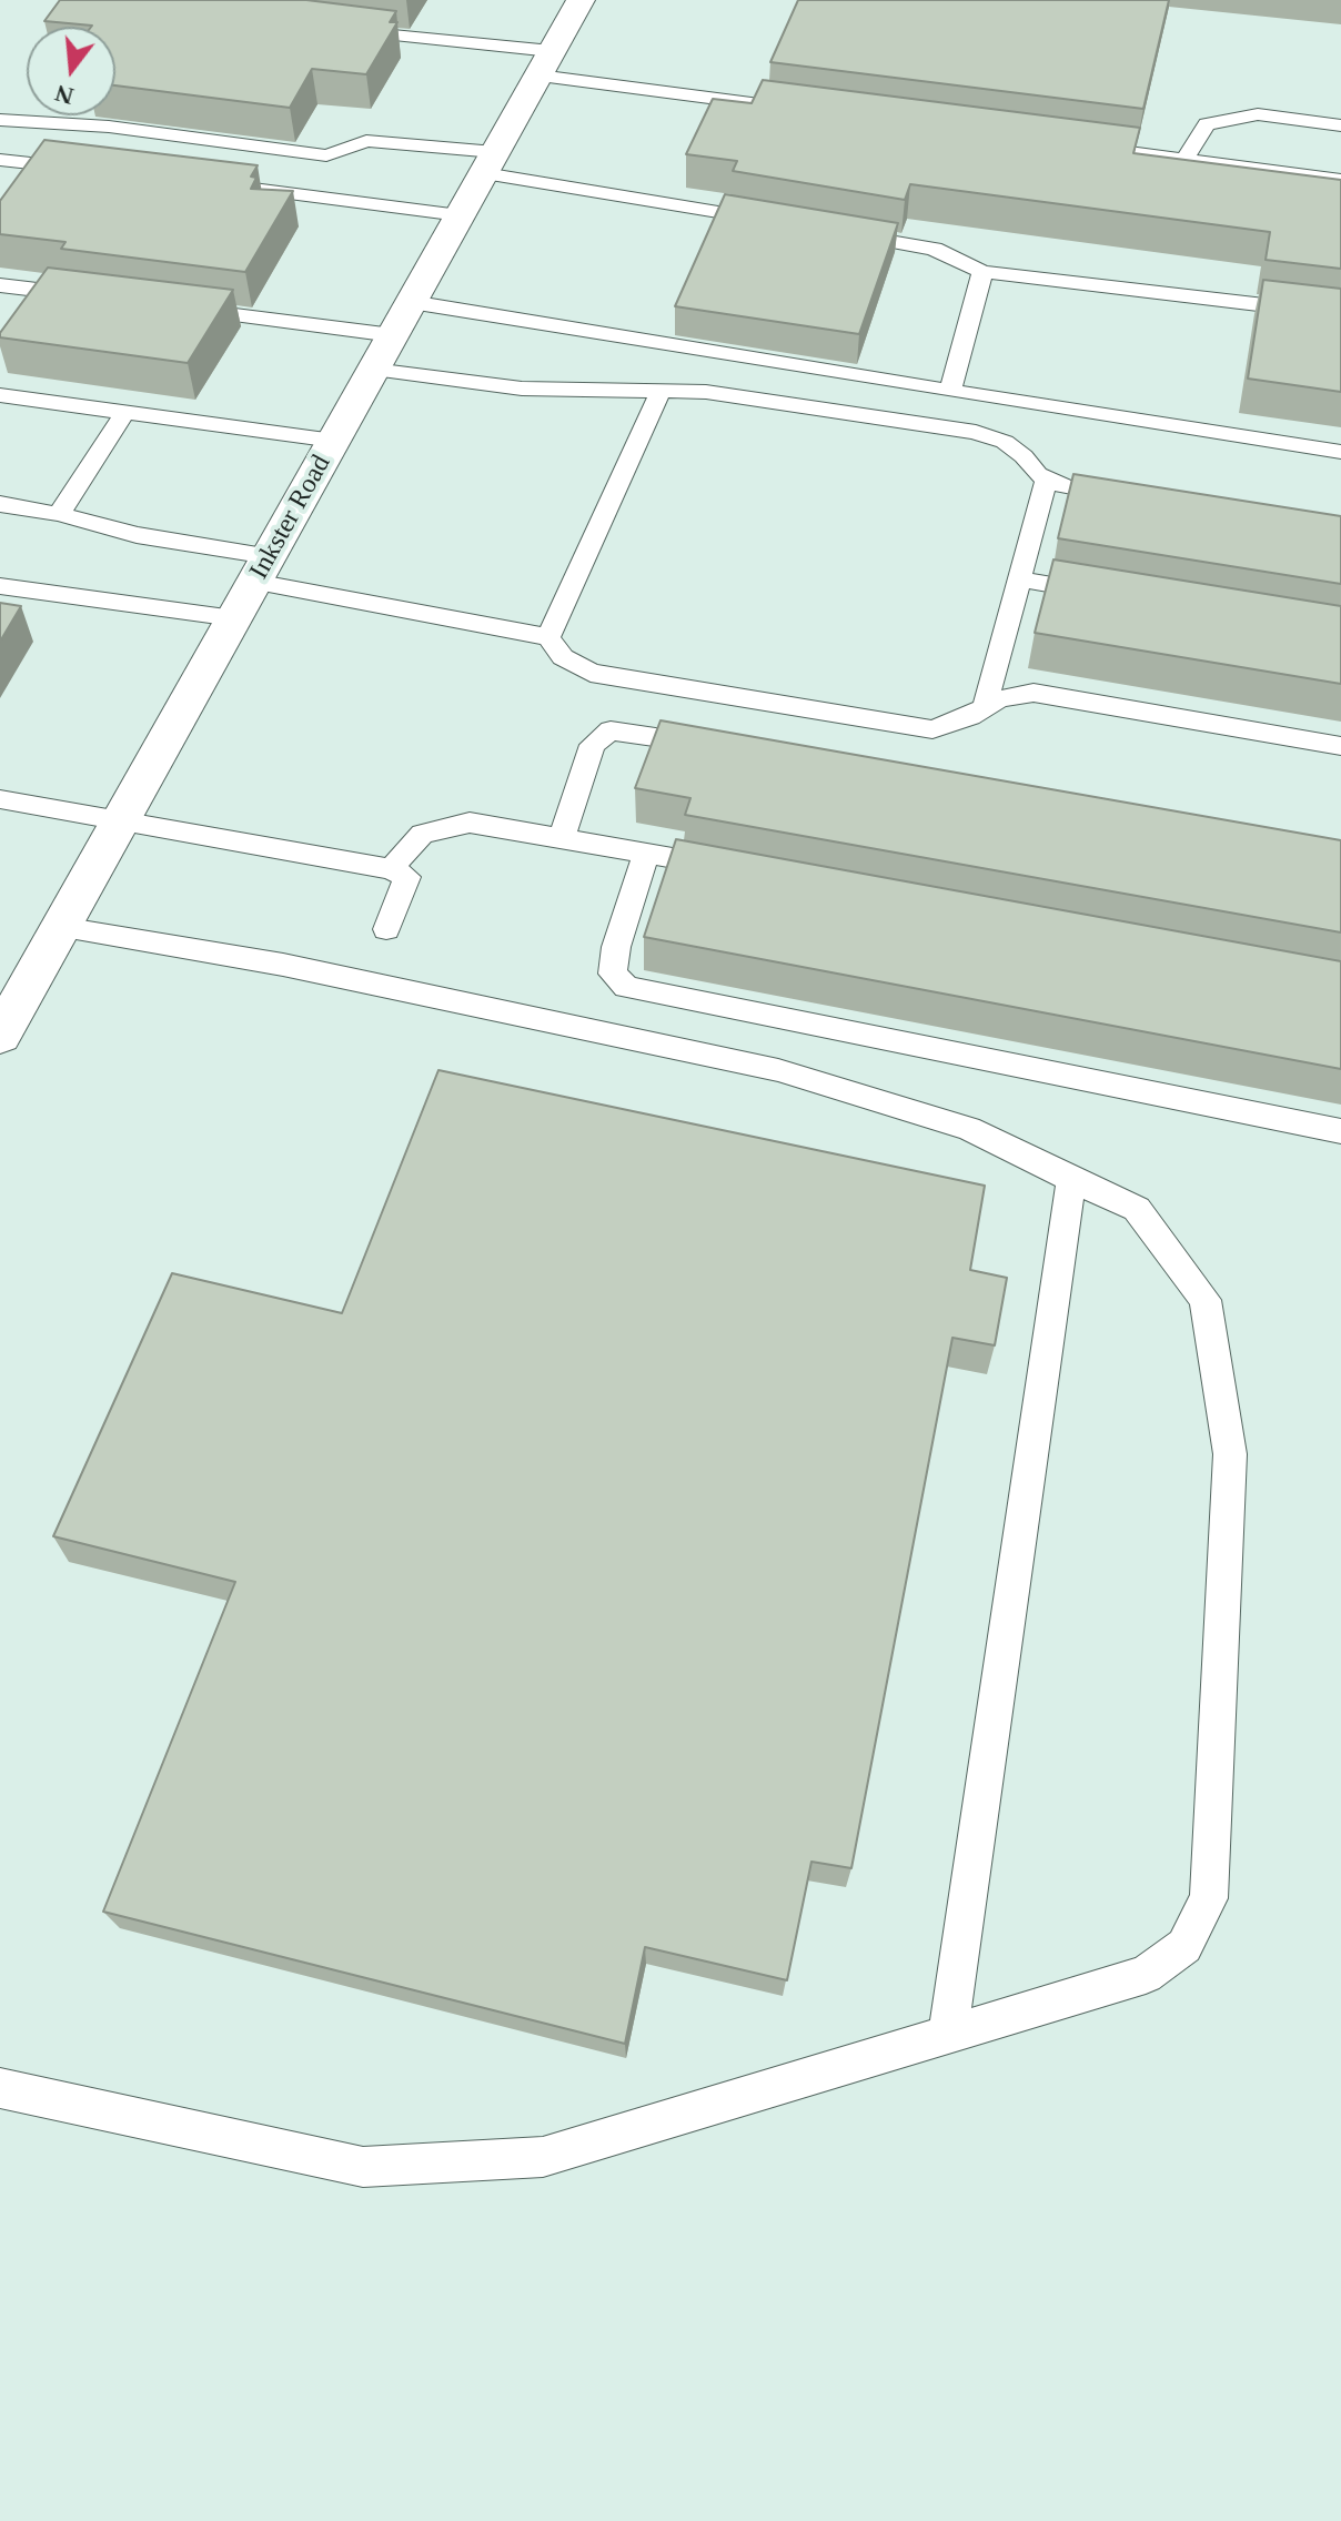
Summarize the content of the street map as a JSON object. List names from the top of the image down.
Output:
{
  "streets": {
    "main road": ["Inkster Road"]
  },
  "north": "bottom"
}
